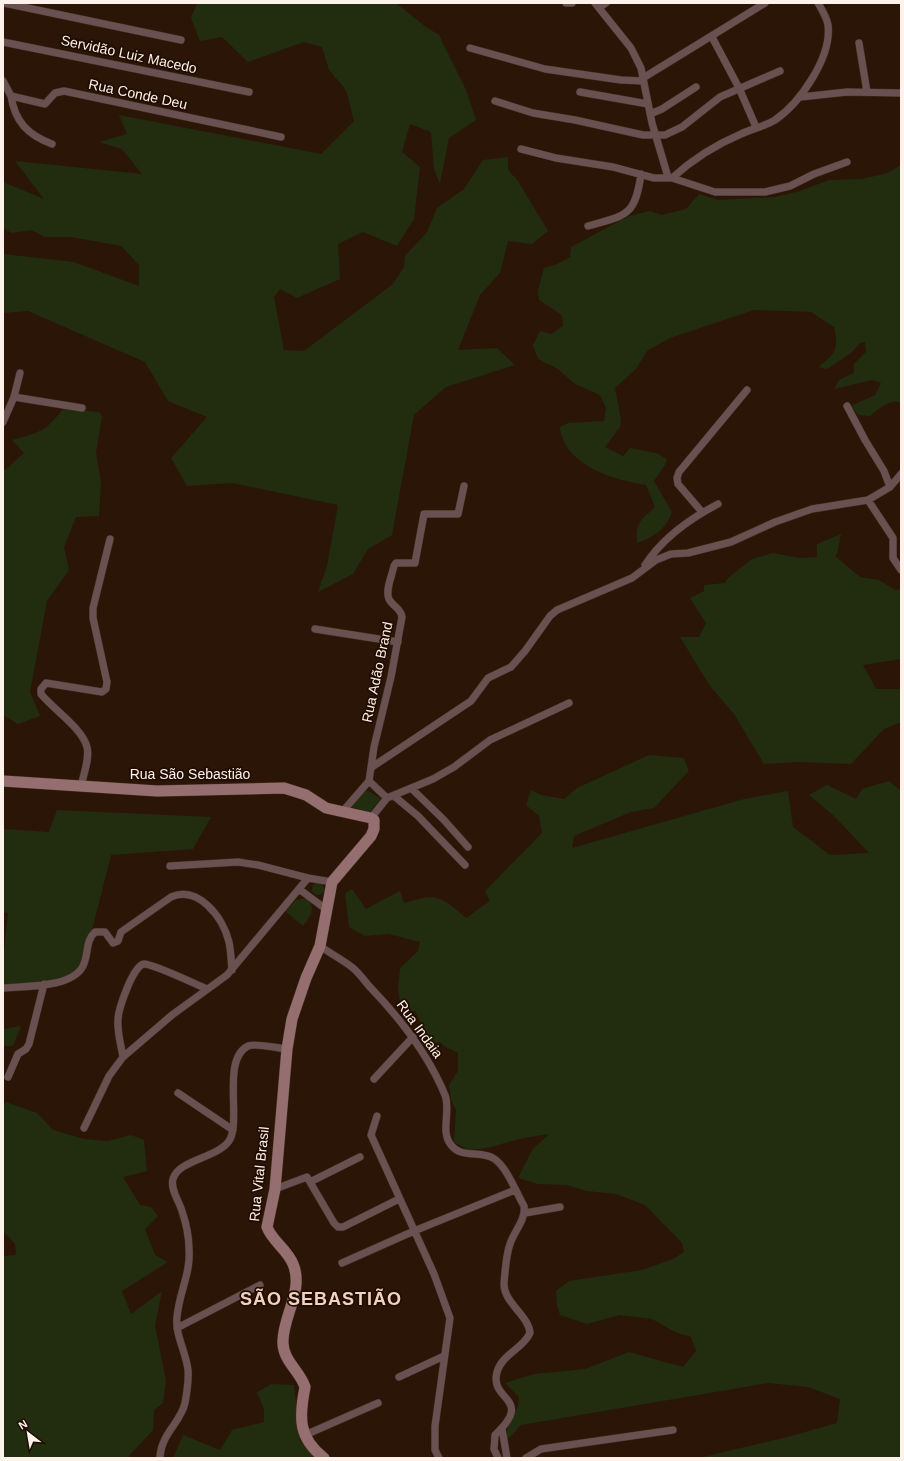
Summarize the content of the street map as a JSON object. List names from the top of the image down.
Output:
{
  "streets": {
    "street": [
      "Servidão Luiz Macedo",
      "Rua Conde Deu",
      "Rua Adão Brand",
      "Rua São Sebastião",
      "Rua Indaia",
      "Rua Vital Brasil"
    ]
  },
  "crossings": [
    ["Rua Indaia", "Rua Vital Brasil"]
  ],
  "districts": ["SÃO SEBASTIÃO"],
  "north": "top left"
}
